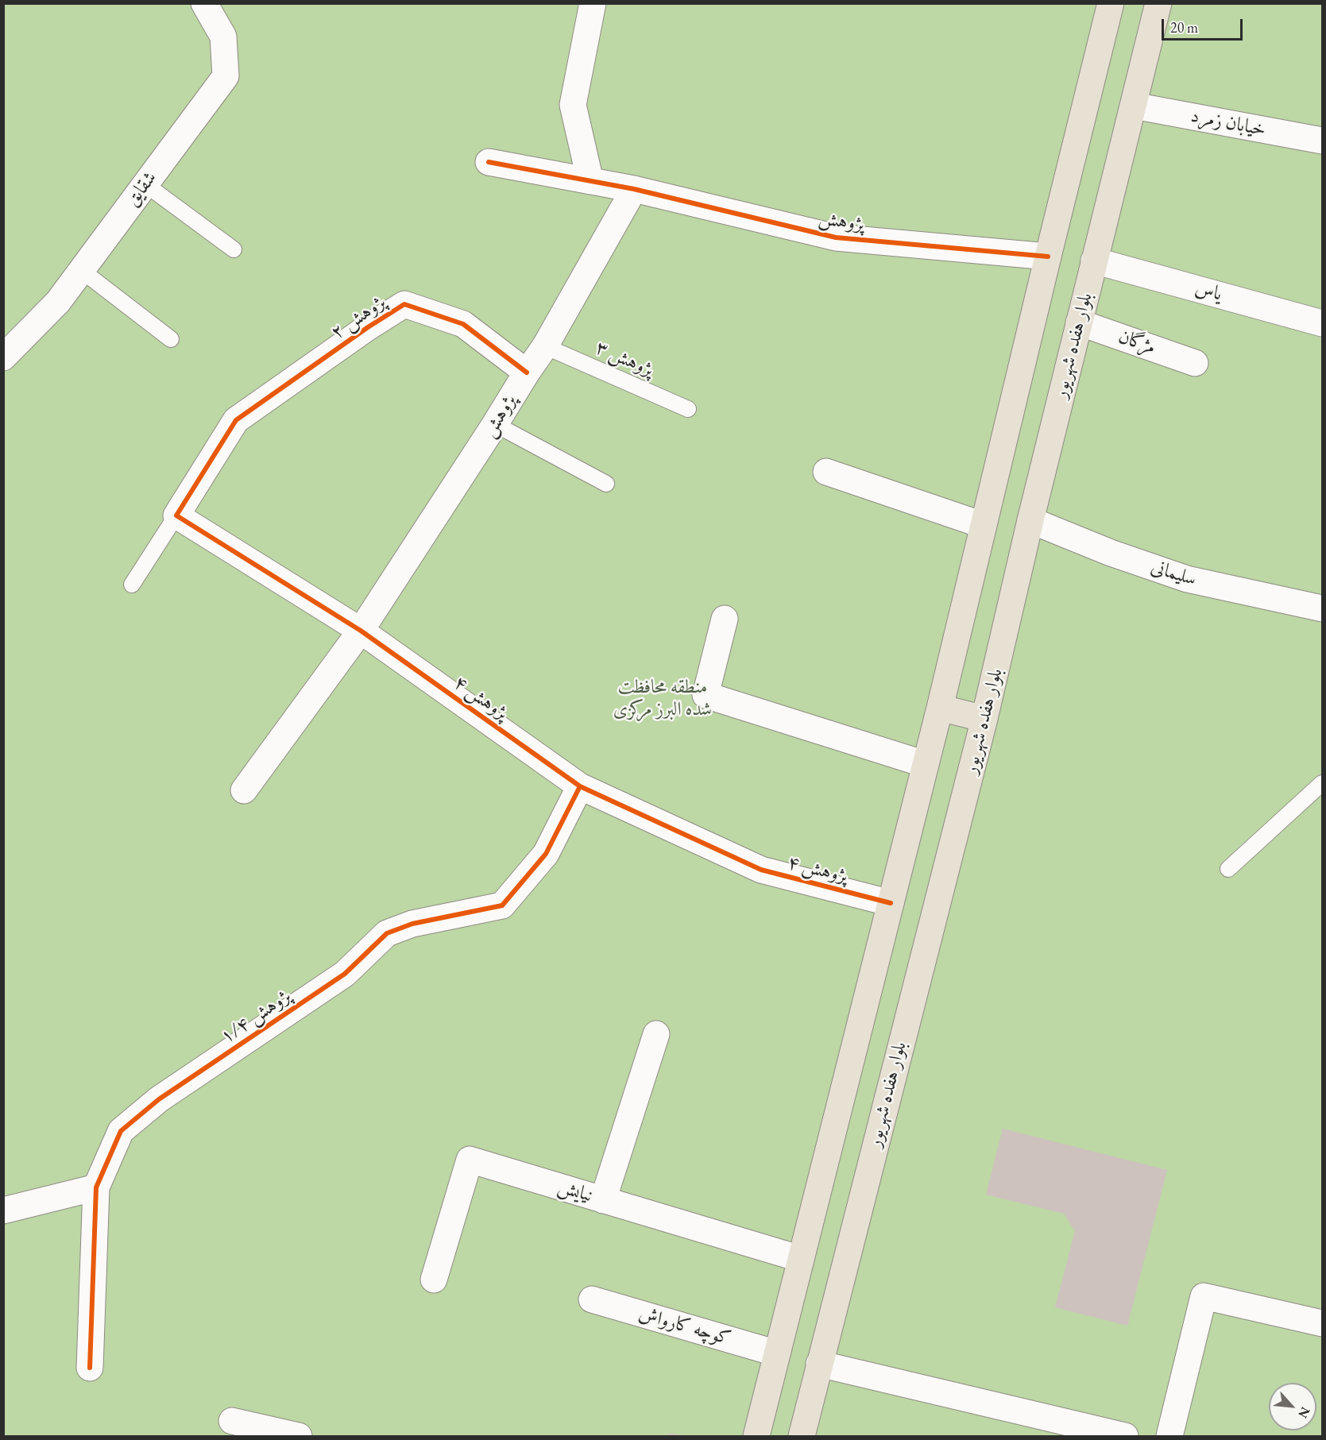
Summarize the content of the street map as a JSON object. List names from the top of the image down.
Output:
{
  "streets": {
    "main road": ["بلوار هفده شهریور"],
    "street": [
      "خیابان زمرد",
      "شقایق",
      "پژوهش",
      "یاس",
      "پژوهش ۲",
      "مژگان",
      "سلیمانی",
      "پژوهش ۴",
      "پژوهش ۱/۴",
      "نیایش",
      "کوچه کارواش"
    ],
    "lane": ["پژوهش ۳"]
  },
  "crossings": [
    ["خیابان زمرد", "بلوار هفده شهریور"],
    ["پژوهش", "پژوهش ۲"],
    ["پژوهش", "پژوهش ۳"],
    ["پژوهش", "پژوهش ۴"],
    ["یاس", "بلوار هفده شهریور"],
    ["پژوهش ۲", "پژوهش ۴"],
    ["مژگان", "بلوار هفده شهریور"],
    ["بلوار هفده شهریور", "سلیمانی"],
    ["پژوهش ۴", "پژوهش ۱/۴"]
  ],
  "parks": ["منطقه محافظت شده البرز مرکزی"],
  "scale_bar": "20 m",
  "north": "bottom right"
}
